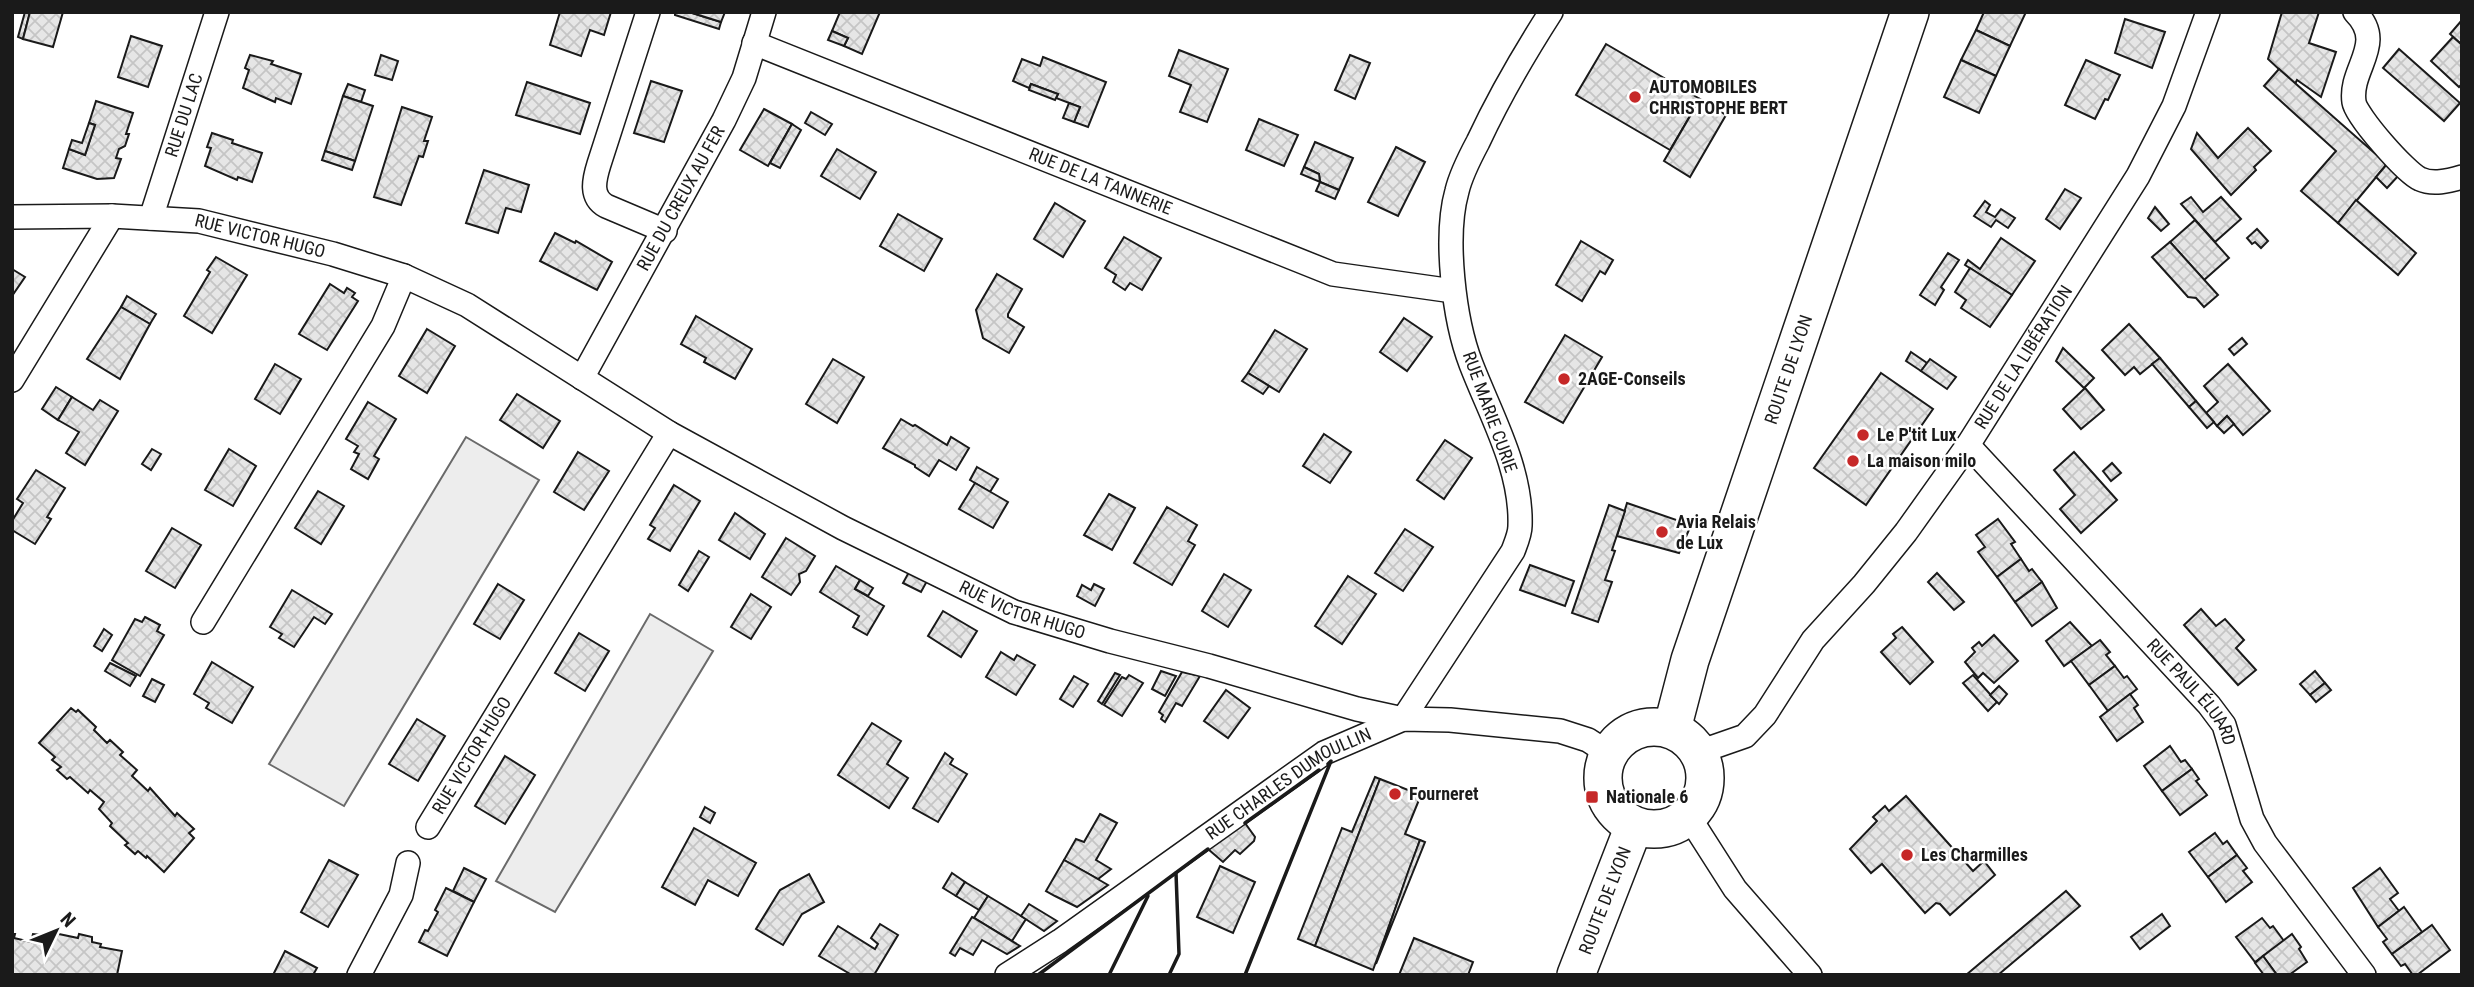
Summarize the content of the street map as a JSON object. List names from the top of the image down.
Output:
{
  "streets": {
    "main road": ["ROUTE DE LYON"],
    "street": [
      "RUE DU LAC",
      "RUE DE LA TANNERIE",
      "RUE DU CREUX AU FER",
      "RUE VICTOR HUGO",
      "RUE DE LA LIBÉRATION",
      "RUE MARIE CURIE",
      "RUE PAUL ÉLUARD",
      "RUE CHARLES DUMOULLIN"
    ]
  },
  "crossings": [
    ["RUE DU LAC", "RUE VICTOR HUGO"],
    ["RUE DE LA TANNERIE", "RUE DU CREUX AU FER"],
    ["RUE DE LA TANNERIE", "RUE MARIE CURIE"],
    ["RUE DU CREUX AU FER", "RUE VICTOR HUGO"],
    ["RUE VICTOR HUGO", "RUE MARIE CURIE"],
    ["RUE VICTOR HUGO", "RUE CHARLES DUMOULLIN"],
    ["RUE DE LA LIBÉRATION", "ROUTE DE LYON"],
    ["RUE DE LA LIBÉRATION", "RUE PAUL ÉLUARD"],
    ["RUE DE LA LIBÉRATION", "RUE CHARLES DUMOULLIN"],
    ["ROUTE DE LYON", "RUE CHARLES DUMOULLIN"],
    ["RUE MARIE CURIE", "RUE CHARLES DUMOULLIN"]
  ],
  "places": {
    "other": [
      "AUTOMOBILES CHRISTOPHE BERT",
      "2AGE-Conseils",
      "Le P'tit Lux",
      "La maison milo",
      "Avia Relais de Lux",
      "Fourneret",
      "Les Charmilles"
    ],
    "transit": ["Nationale 6"]
  },
  "north": "top right"
}
